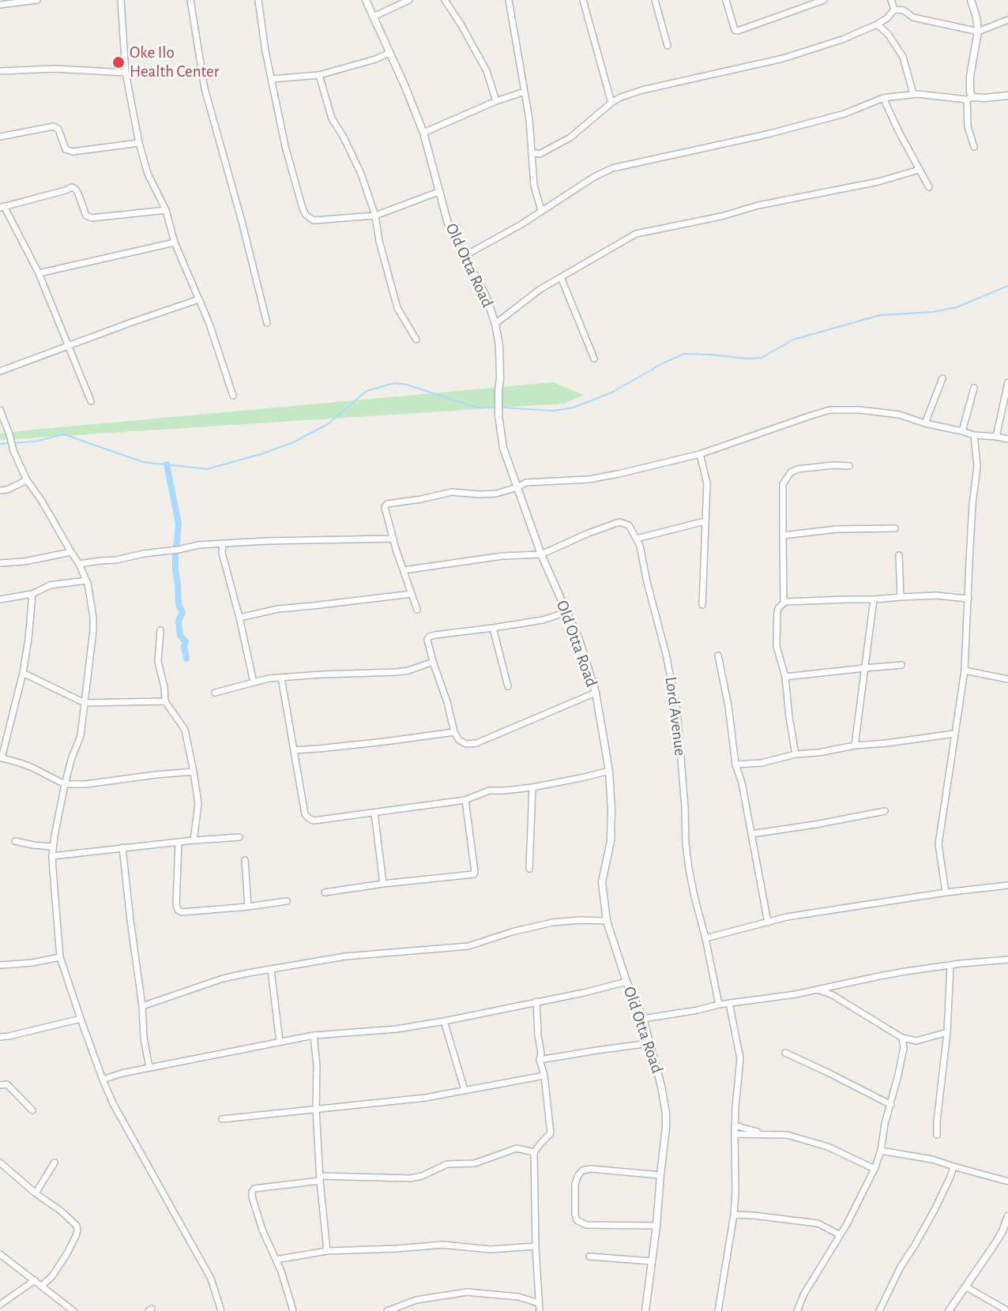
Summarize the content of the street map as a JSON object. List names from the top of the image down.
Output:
{
  "streets": {
    "street": ["Old Otta Road", "Lord Avenue"]
  },
  "crossings": [
    ["Old Otta Road", "Lord Avenue"]
  ],
  "places": ["Oke Ilo Health Center"]
}
